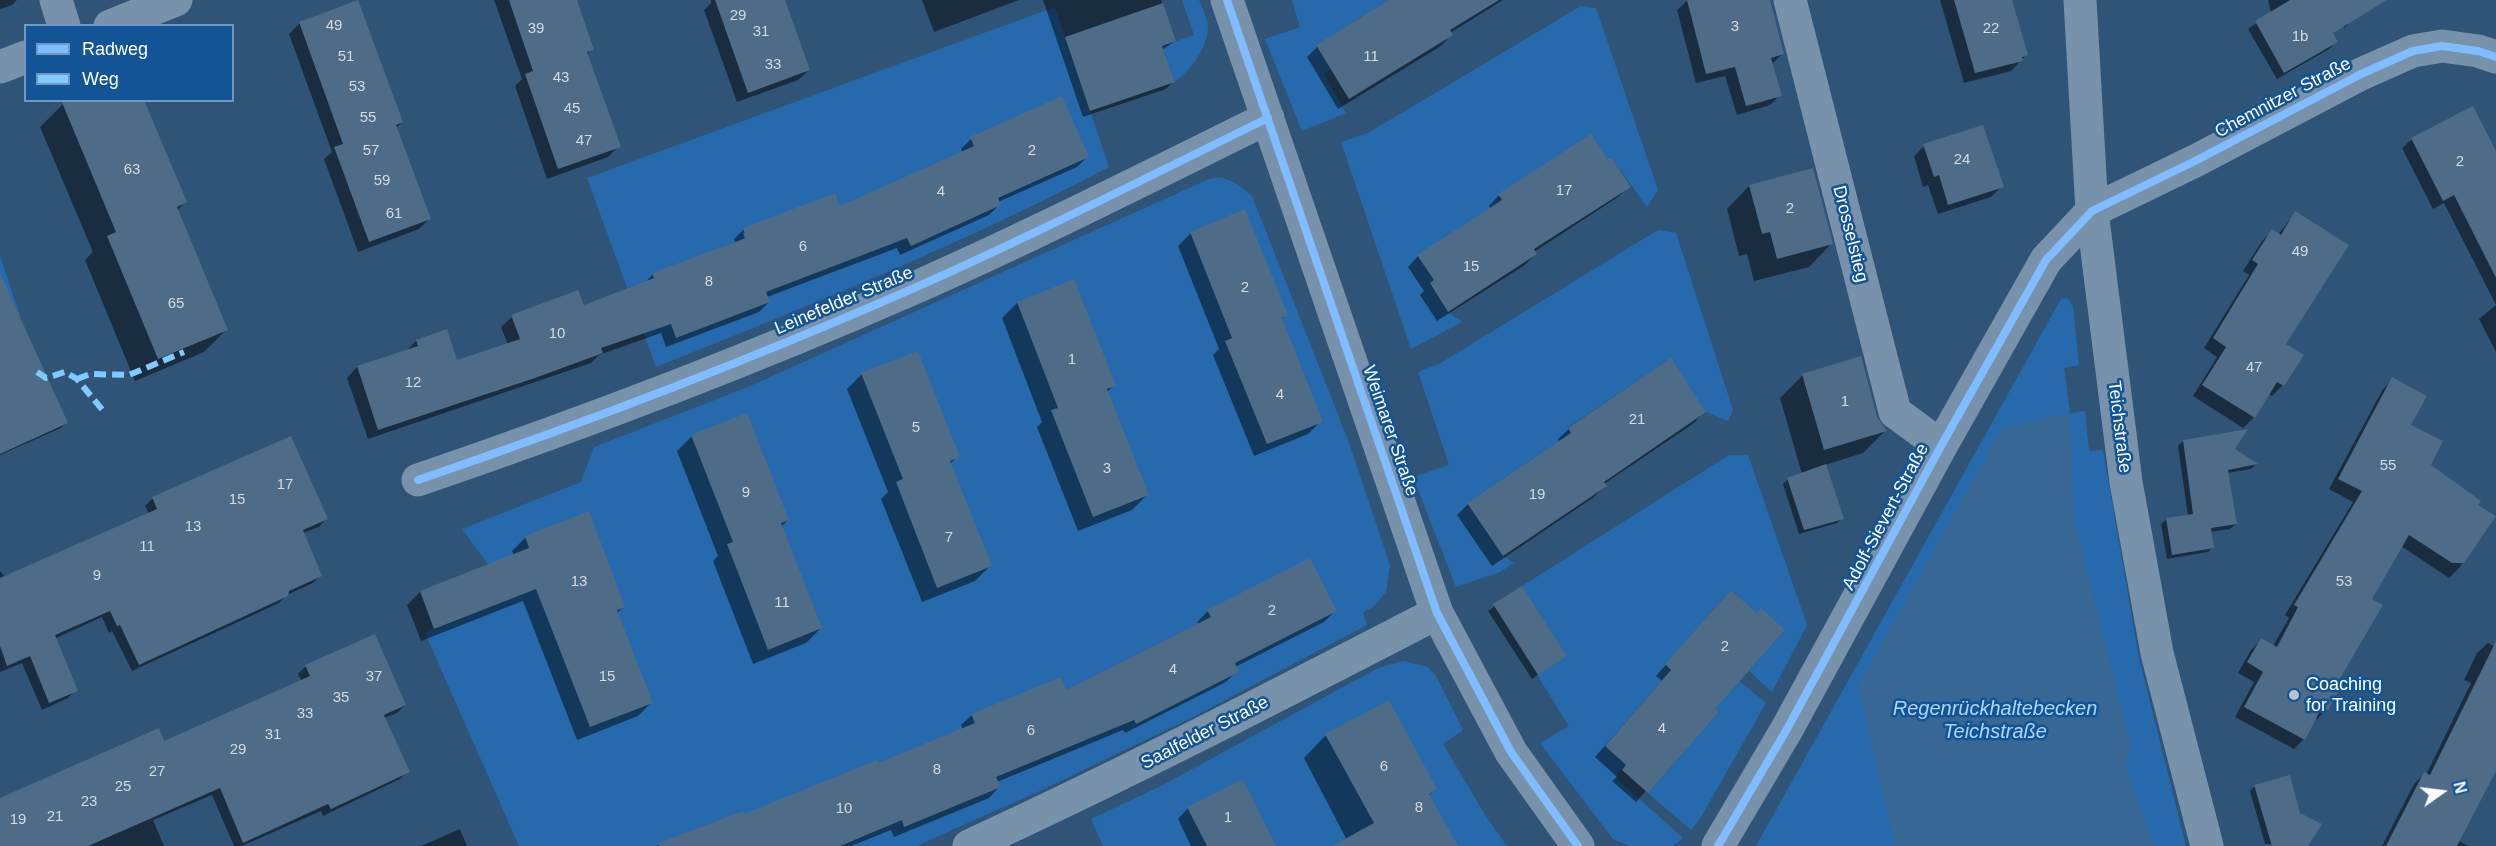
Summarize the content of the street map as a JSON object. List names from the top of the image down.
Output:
{
  "streets": {
    "street": [
      "Chemnitzer Straße",
      "Drosselstieg",
      "Leinefelder Straße",
      "Teichstraße",
      "Weimarer Straße",
      "Adolf-Sievert-Straße",
      "Saalfelder Straße"
    ]
  },
  "crossings": [
    ["Chemnitzer Straße", "Teichstraße"],
    ["Chemnitzer Straße", "Adolf-Sievert-Straße"],
    ["Drosselstieg", "Adolf-Sievert-Straße"],
    ["Leinefelder Straße", "Weimarer Straße"],
    ["Teichstraße", "Adolf-Sievert-Straße"],
    ["Weimarer Straße", "Saalfelder Straße"]
  ],
  "water": ["Regenrückhaltebecken Teichstraße"],
  "places": ["Coaching for Training"],
  "house_numbers": [
    "29",
    "49",
    "3",
    "39",
    "22",
    "31",
    "1b",
    "51",
    "11",
    "33",
    "43",
    "53",
    "45",
    "55",
    "47",
    "57",
    "2",
    "24",
    "2",
    "63",
    "59",
    "17",
    "4",
    "2",
    "61",
    "6",
    "49",
    "15",
    "8",
    "2",
    "65",
    "10",
    "1",
    "47",
    "12",
    "4",
    "1",
    "21",
    "5",
    "55",
    "3",
    "17",
    "9",
    "19",
    "15",
    "13",
    "7",
    "11",
    "9",
    "13",
    "53",
    "11",
    "2",
    "2",
    "4",
    "37",
    "15",
    "35",
    "33",
    "4",
    "6",
    "31",
    "29",
    "6",
    "8",
    "27",
    "25",
    "23",
    "8",
    "10",
    "21",
    "1",
    "19"
  ],
  "legend": ["Radweg", "Weg"],
  "north": "right"
}
